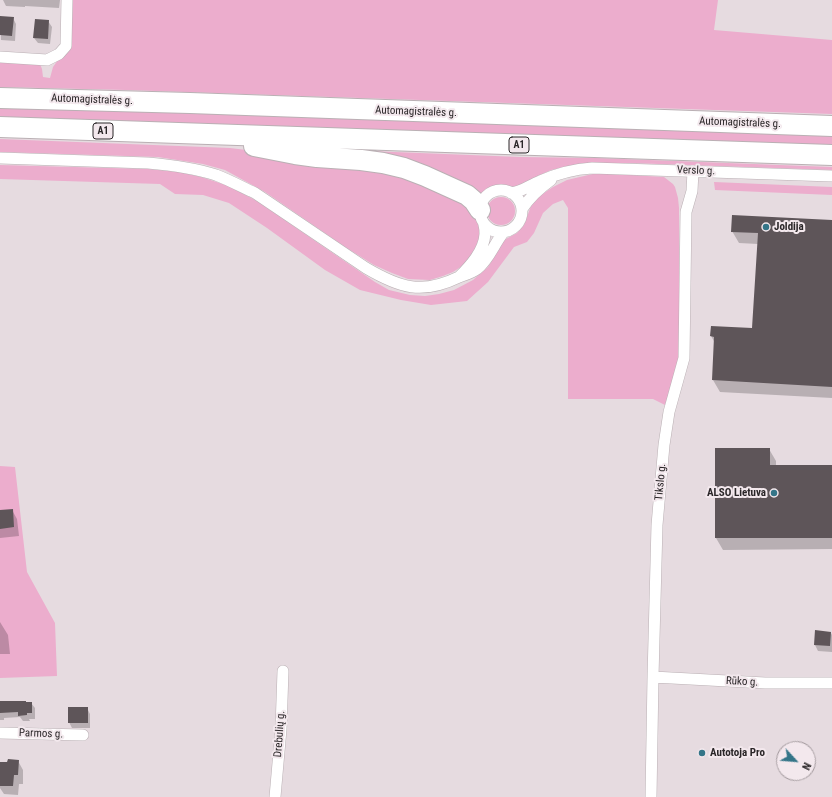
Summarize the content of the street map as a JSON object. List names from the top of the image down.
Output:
{
  "streets": {
    "highway": ["Automagistralės g.", "A1"],
    "street": [
      "Verslo g.",
      "Tikslo g.",
      "Rūko g.",
      "Parmos g.",
      "Drebulių g."
    ]
  },
  "crossings": [
    ["Verslo g.", "Tikslo g."],
    ["Tikslo g.", "Rūko g."]
  ],
  "places": ["Joldija", "ALSO Lietuva", "Autotoja Pro"],
  "north": "bottom right"
}
